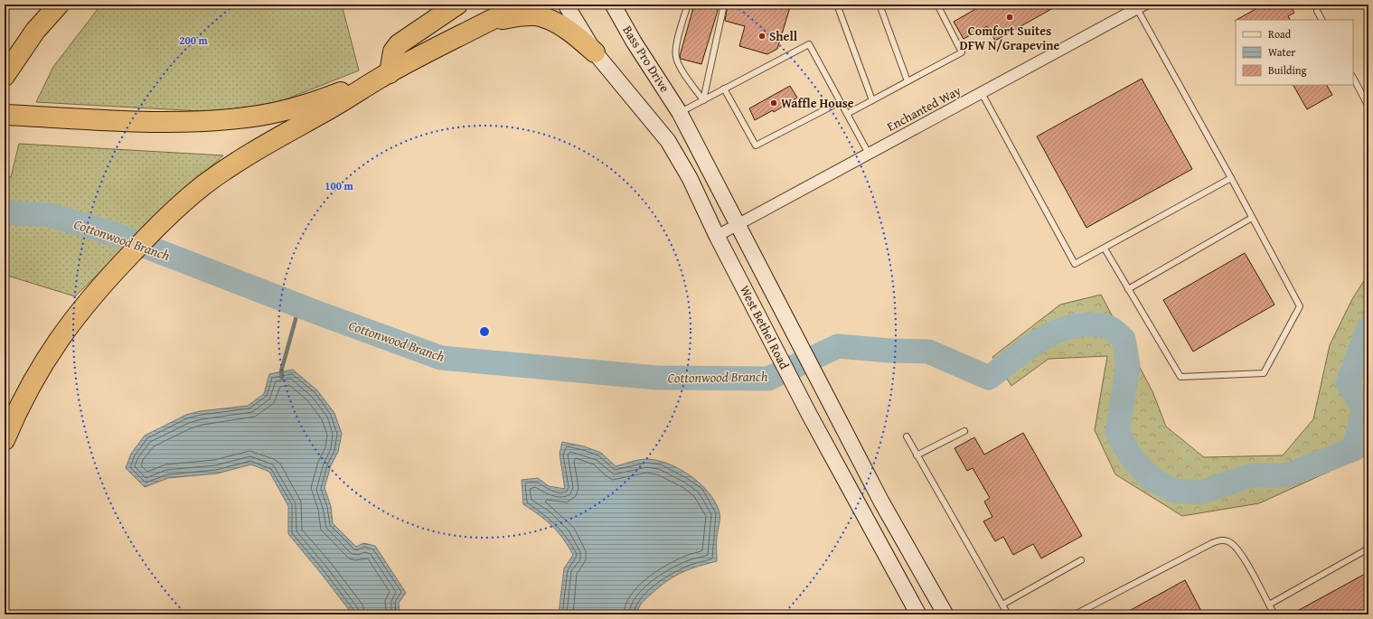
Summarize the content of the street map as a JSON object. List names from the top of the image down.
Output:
{
  "streets": {
    "main road": ["Bass Pro Drive", "West Bethel Road"],
    "street": ["Enchanted Way"]
  },
  "crossings": [
    ["Bass Pro Drive", "West Bethel Road"],
    ["Enchanted Way", "West Bethel Road"]
  ],
  "water": ["Cottonwood Branch"],
  "places": ["Comfort Suites DFW N/Grapevine", "Shell", "Waffle House"],
  "legend": ["Road", "Water", "Building"],
  "rings": ["200 m", "100 m"]
}
